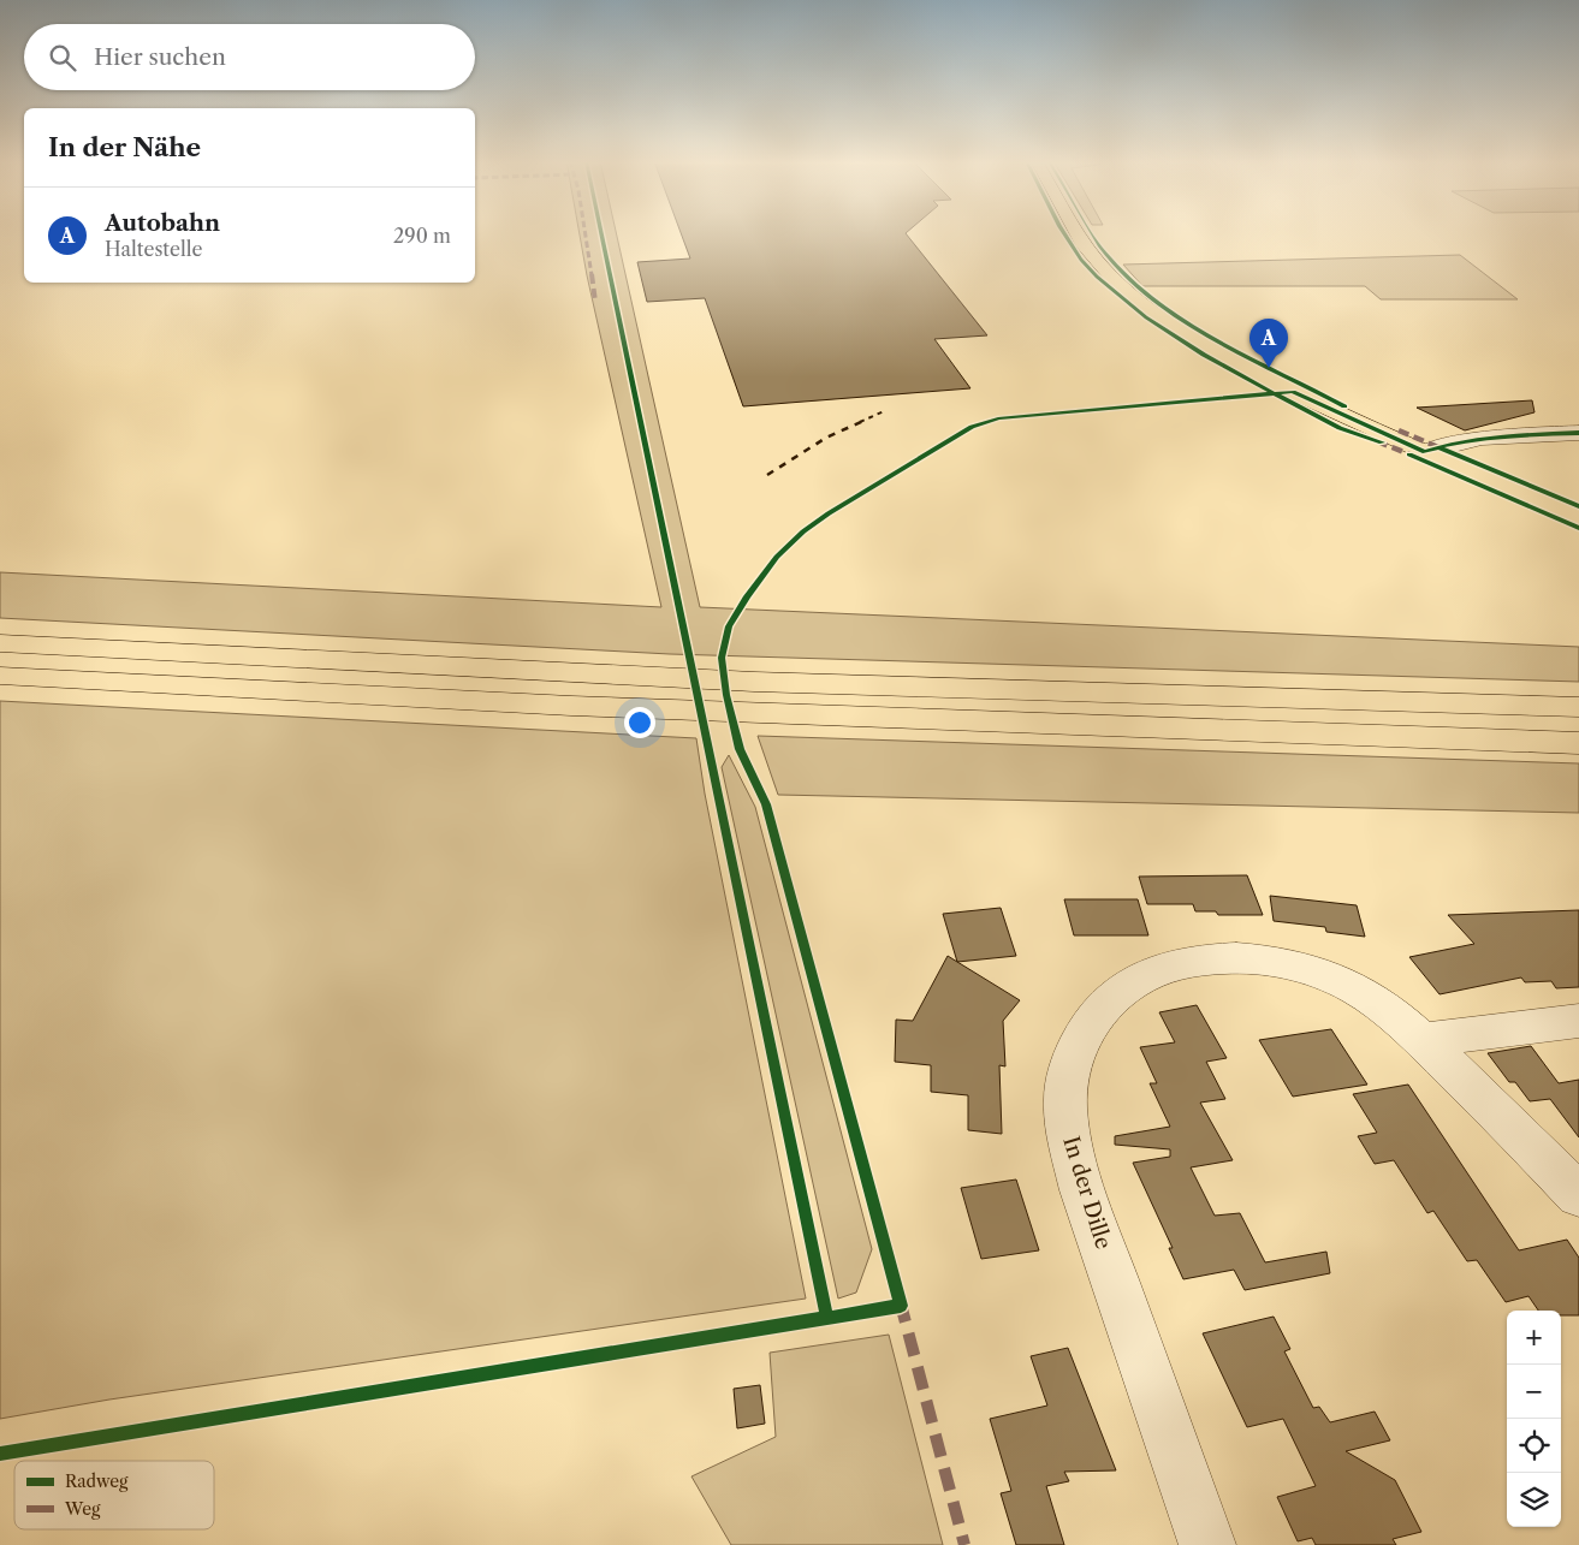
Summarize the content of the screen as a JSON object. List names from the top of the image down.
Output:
{
  "streets": {
    "street": ["In der Dille"]
  },
  "legend": ["Radweg", "Weg"],
  "page": {
    "search": "Hier suchen",
    "heading": "In der Nähe",
    "list": [
      {
        "mark": "A",
        "name": "Autobahn",
        "note": "Haltestelle",
        "value": "290 m"
      }
    ],
    "pins": "A",
    "map_buttons": ["+", "−"]
  }
}
